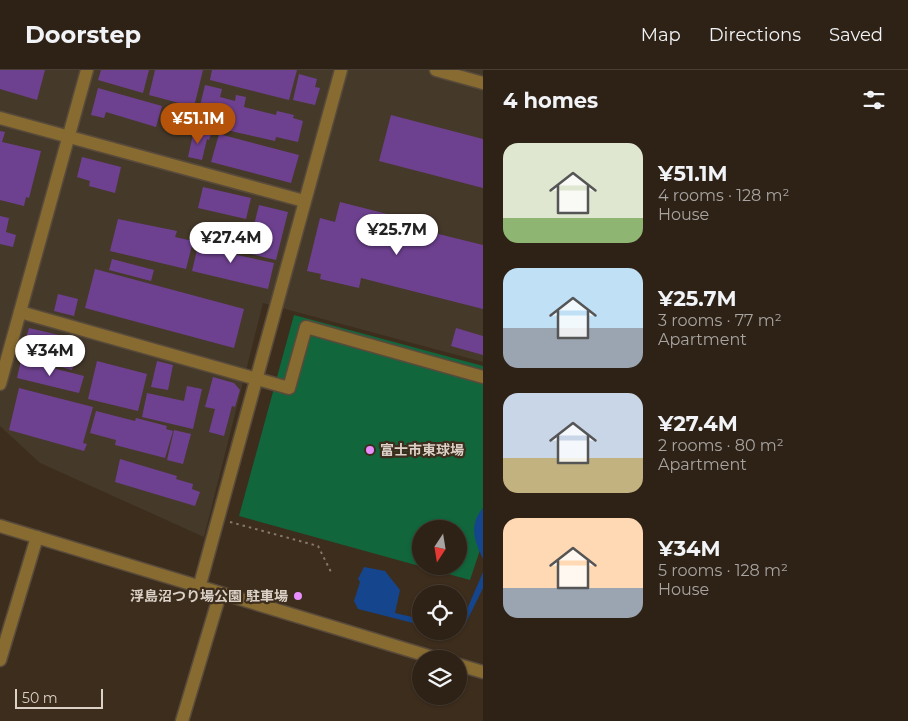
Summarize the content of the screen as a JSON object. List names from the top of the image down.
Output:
{
  "places": ["富士市東球場", "浮島沼つり場公園 駐車場"],
  "scale_bar": "50 m",
  "north": "bottom",
  "page": {
    "header": "Doorstep",
    "nav": ["Map", "Directions", "Saved"],
    "heading": "4 homes",
    "price": [
      "¥51.1M",
      "¥25.7M",
      "¥27.4M",
      "¥34M"
    ],
    "list": [
      {
        "name": "¥51.1M",
        "note": "4 rooms · 128 m² · House"
      },
      {
        "name": "¥25.7M",
        "note": "3 rooms · 77 m² · Apartment"
      },
      {
        "name": "¥27.4M",
        "note": "2 rooms · 80 m² · Apartment"
      },
      {
        "name": "¥34M",
        "note": "5 rooms · 128 m² · House"
      }
    ],
    "scale": "50 m"
  }
}
